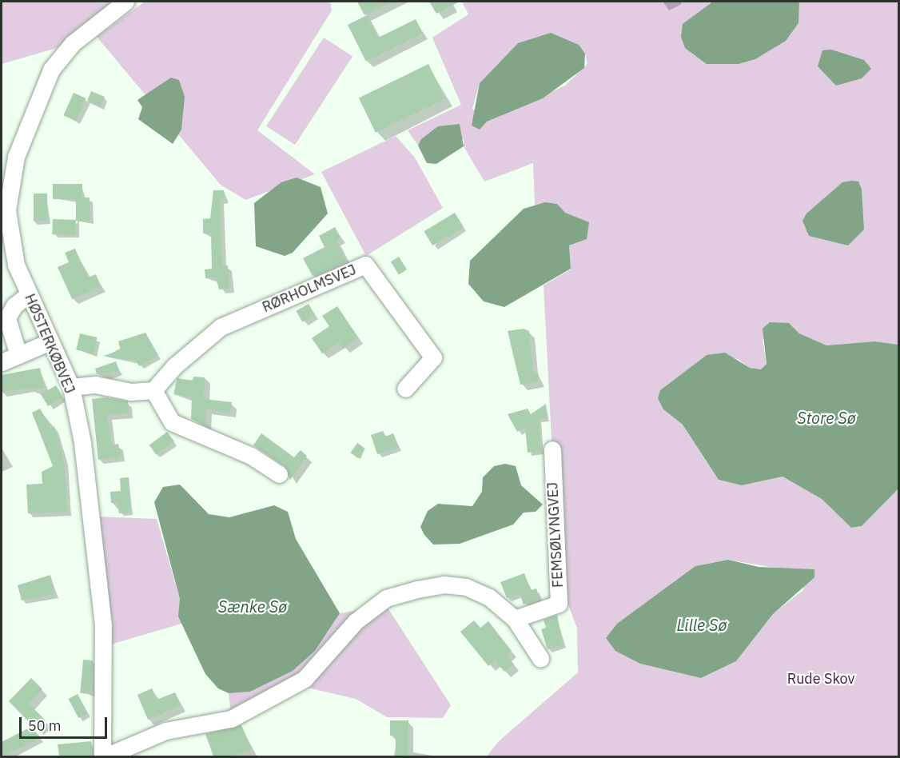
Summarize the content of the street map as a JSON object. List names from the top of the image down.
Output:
{
  "streets": {
    "street": ["RØRHOLMSVEJ", "HØSTERKØBVEJ", "FEMSØLYNGVEJ"]
  },
  "water": ["Store Sø", "Sænke Sø", "Lille Sø"],
  "parks": ["Rude Skov"],
  "scale_bar": "50 m"
}
